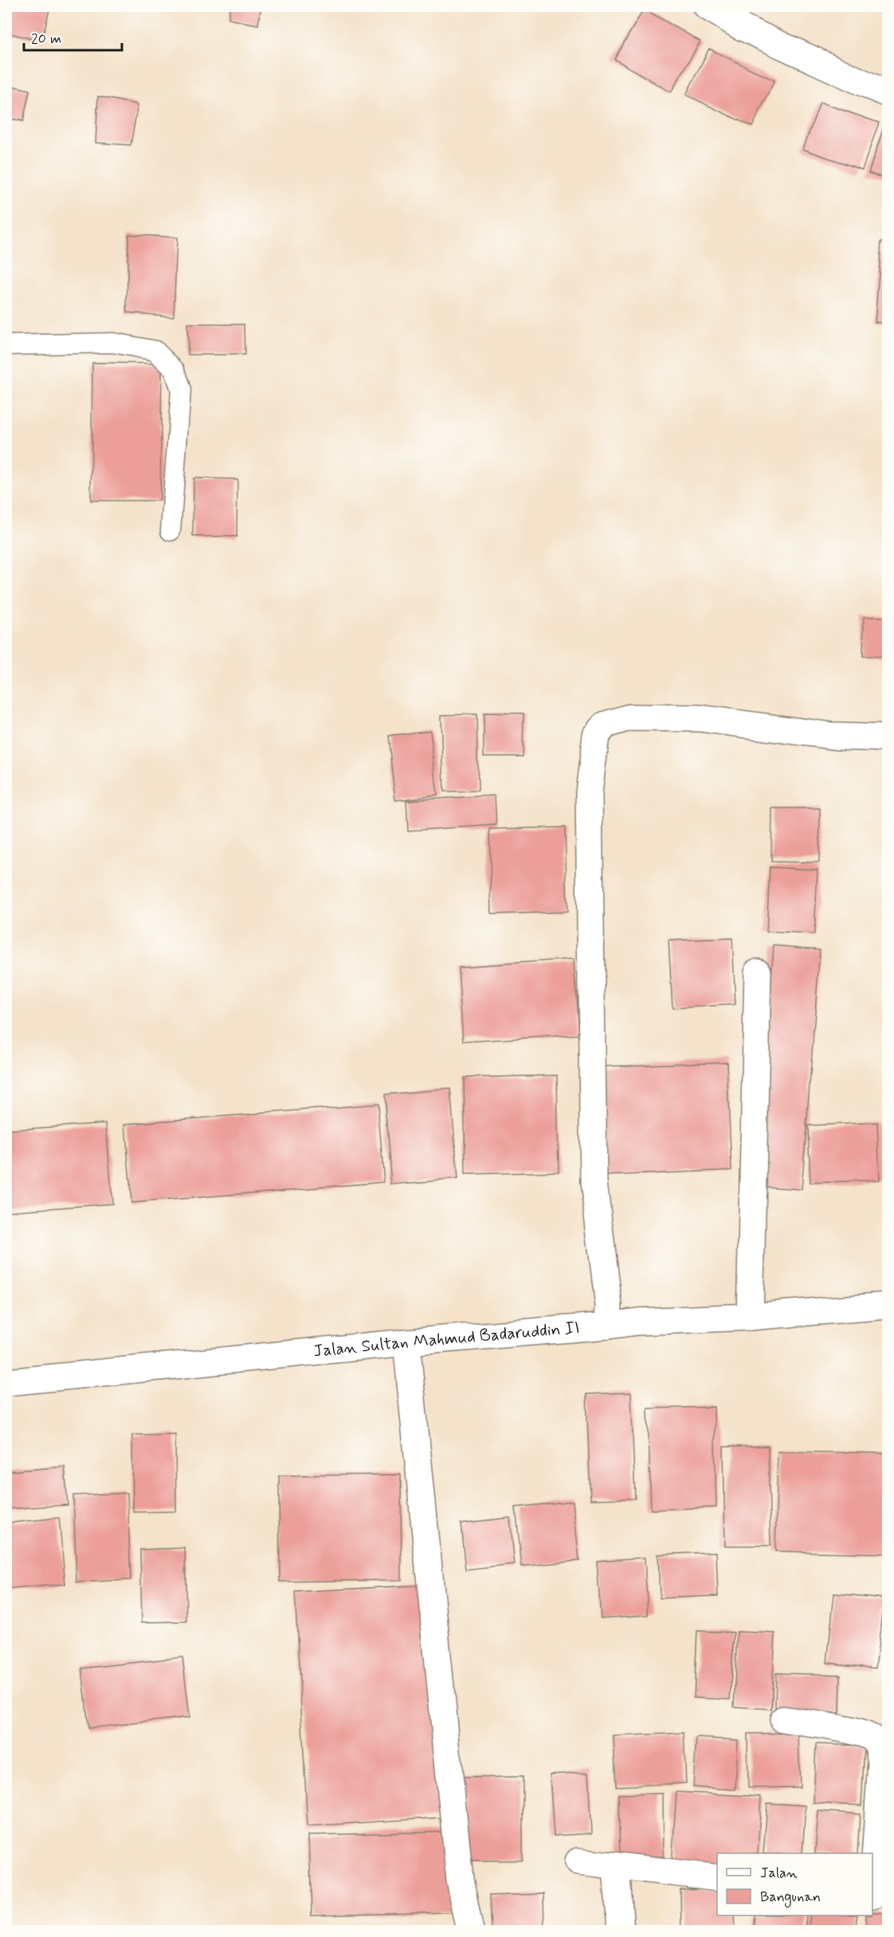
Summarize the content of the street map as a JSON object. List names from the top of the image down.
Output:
{
  "streets": {
    "main road": ["Jalan Sultan Mahmud Badaruddin II"]
  },
  "legend": ["Jalan", "Bangunan"],
  "scale_bar": "20 m"
}
